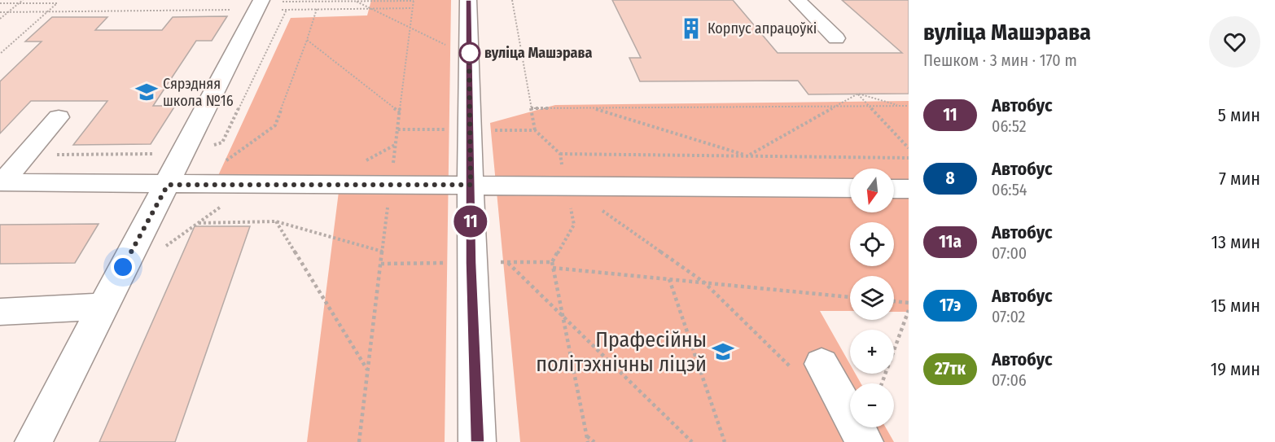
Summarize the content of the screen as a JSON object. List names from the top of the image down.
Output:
{
  "places": {
    "building": ["Корпус апрацоўкі"],
    "other": ["вуліца Машэрава"],
    "school or university": ["Сярэдняя школа №16", "Прафесійны політэхнічны ліцэй"]
  },
  "lines": ["bus line 11"],
  "north": "bottom",
  "page": {
    "on_map": "11",
    "heading": ["вуліца Машэрава", "Пешком · 3 мин · 170 m"],
    "list": [
      {
        "mark": "11",
        "name": "Автобус",
        "note": "06:52",
        "value": "5 мин"
      },
      {
        "mark": "8",
        "name": "Автобус",
        "note": "06:54",
        "value": "7 мин"
      },
      {
        "mark": "11а",
        "name": "Автобус",
        "note": "07:00",
        "value": "13 мин"
      },
      {
        "mark": "17э",
        "name": "Автобус",
        "note": "07:02",
        "value": "15 мин"
      },
      {
        "mark": "27тк",
        "name": "Автобус",
        "note": "07:06",
        "value": "19 мин"
      }
    ],
    "map_buttons": ["+", "−"]
  }
}
